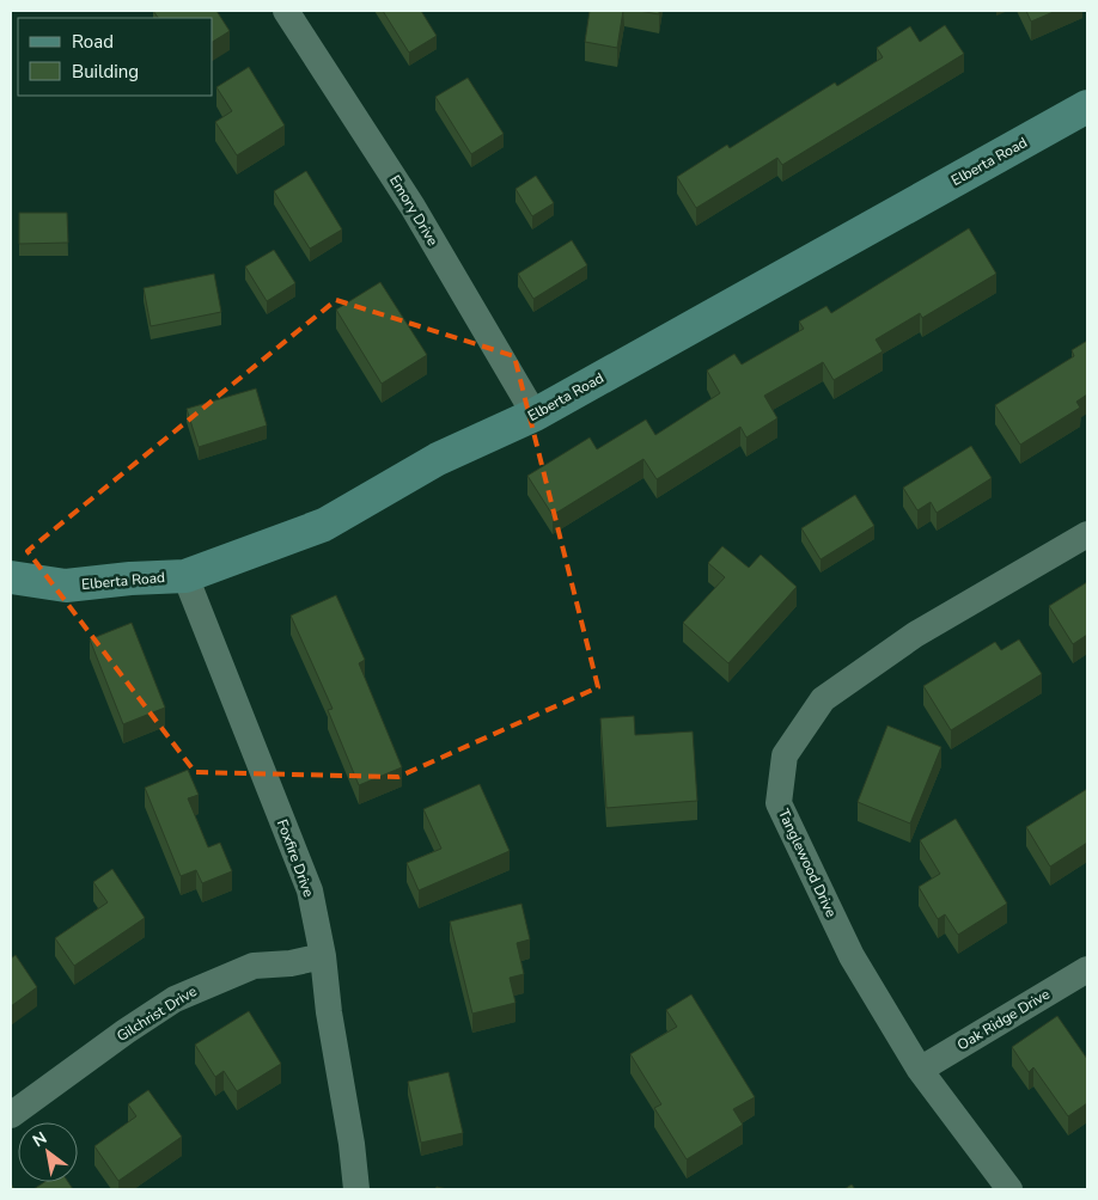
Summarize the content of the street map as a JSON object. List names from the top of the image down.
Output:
{
  "streets": {
    "street": [
      "Elberta Road",
      "Emory Drive",
      "Foxfire Drive",
      "Tanglewood Drive",
      "Gilchrist Drive",
      "Oak Ridge Drive"
    ]
  },
  "crossings": [
    ["Elberta Road", "Emory Drive"],
    ["Elberta Road", "Foxfire Drive"],
    ["Foxfire Drive", "Gilchrist Drive"],
    ["Tanglewood Drive", "Oak Ridge Drive"]
  ],
  "legend": ["Road", "Building"],
  "north": "top left"
}
